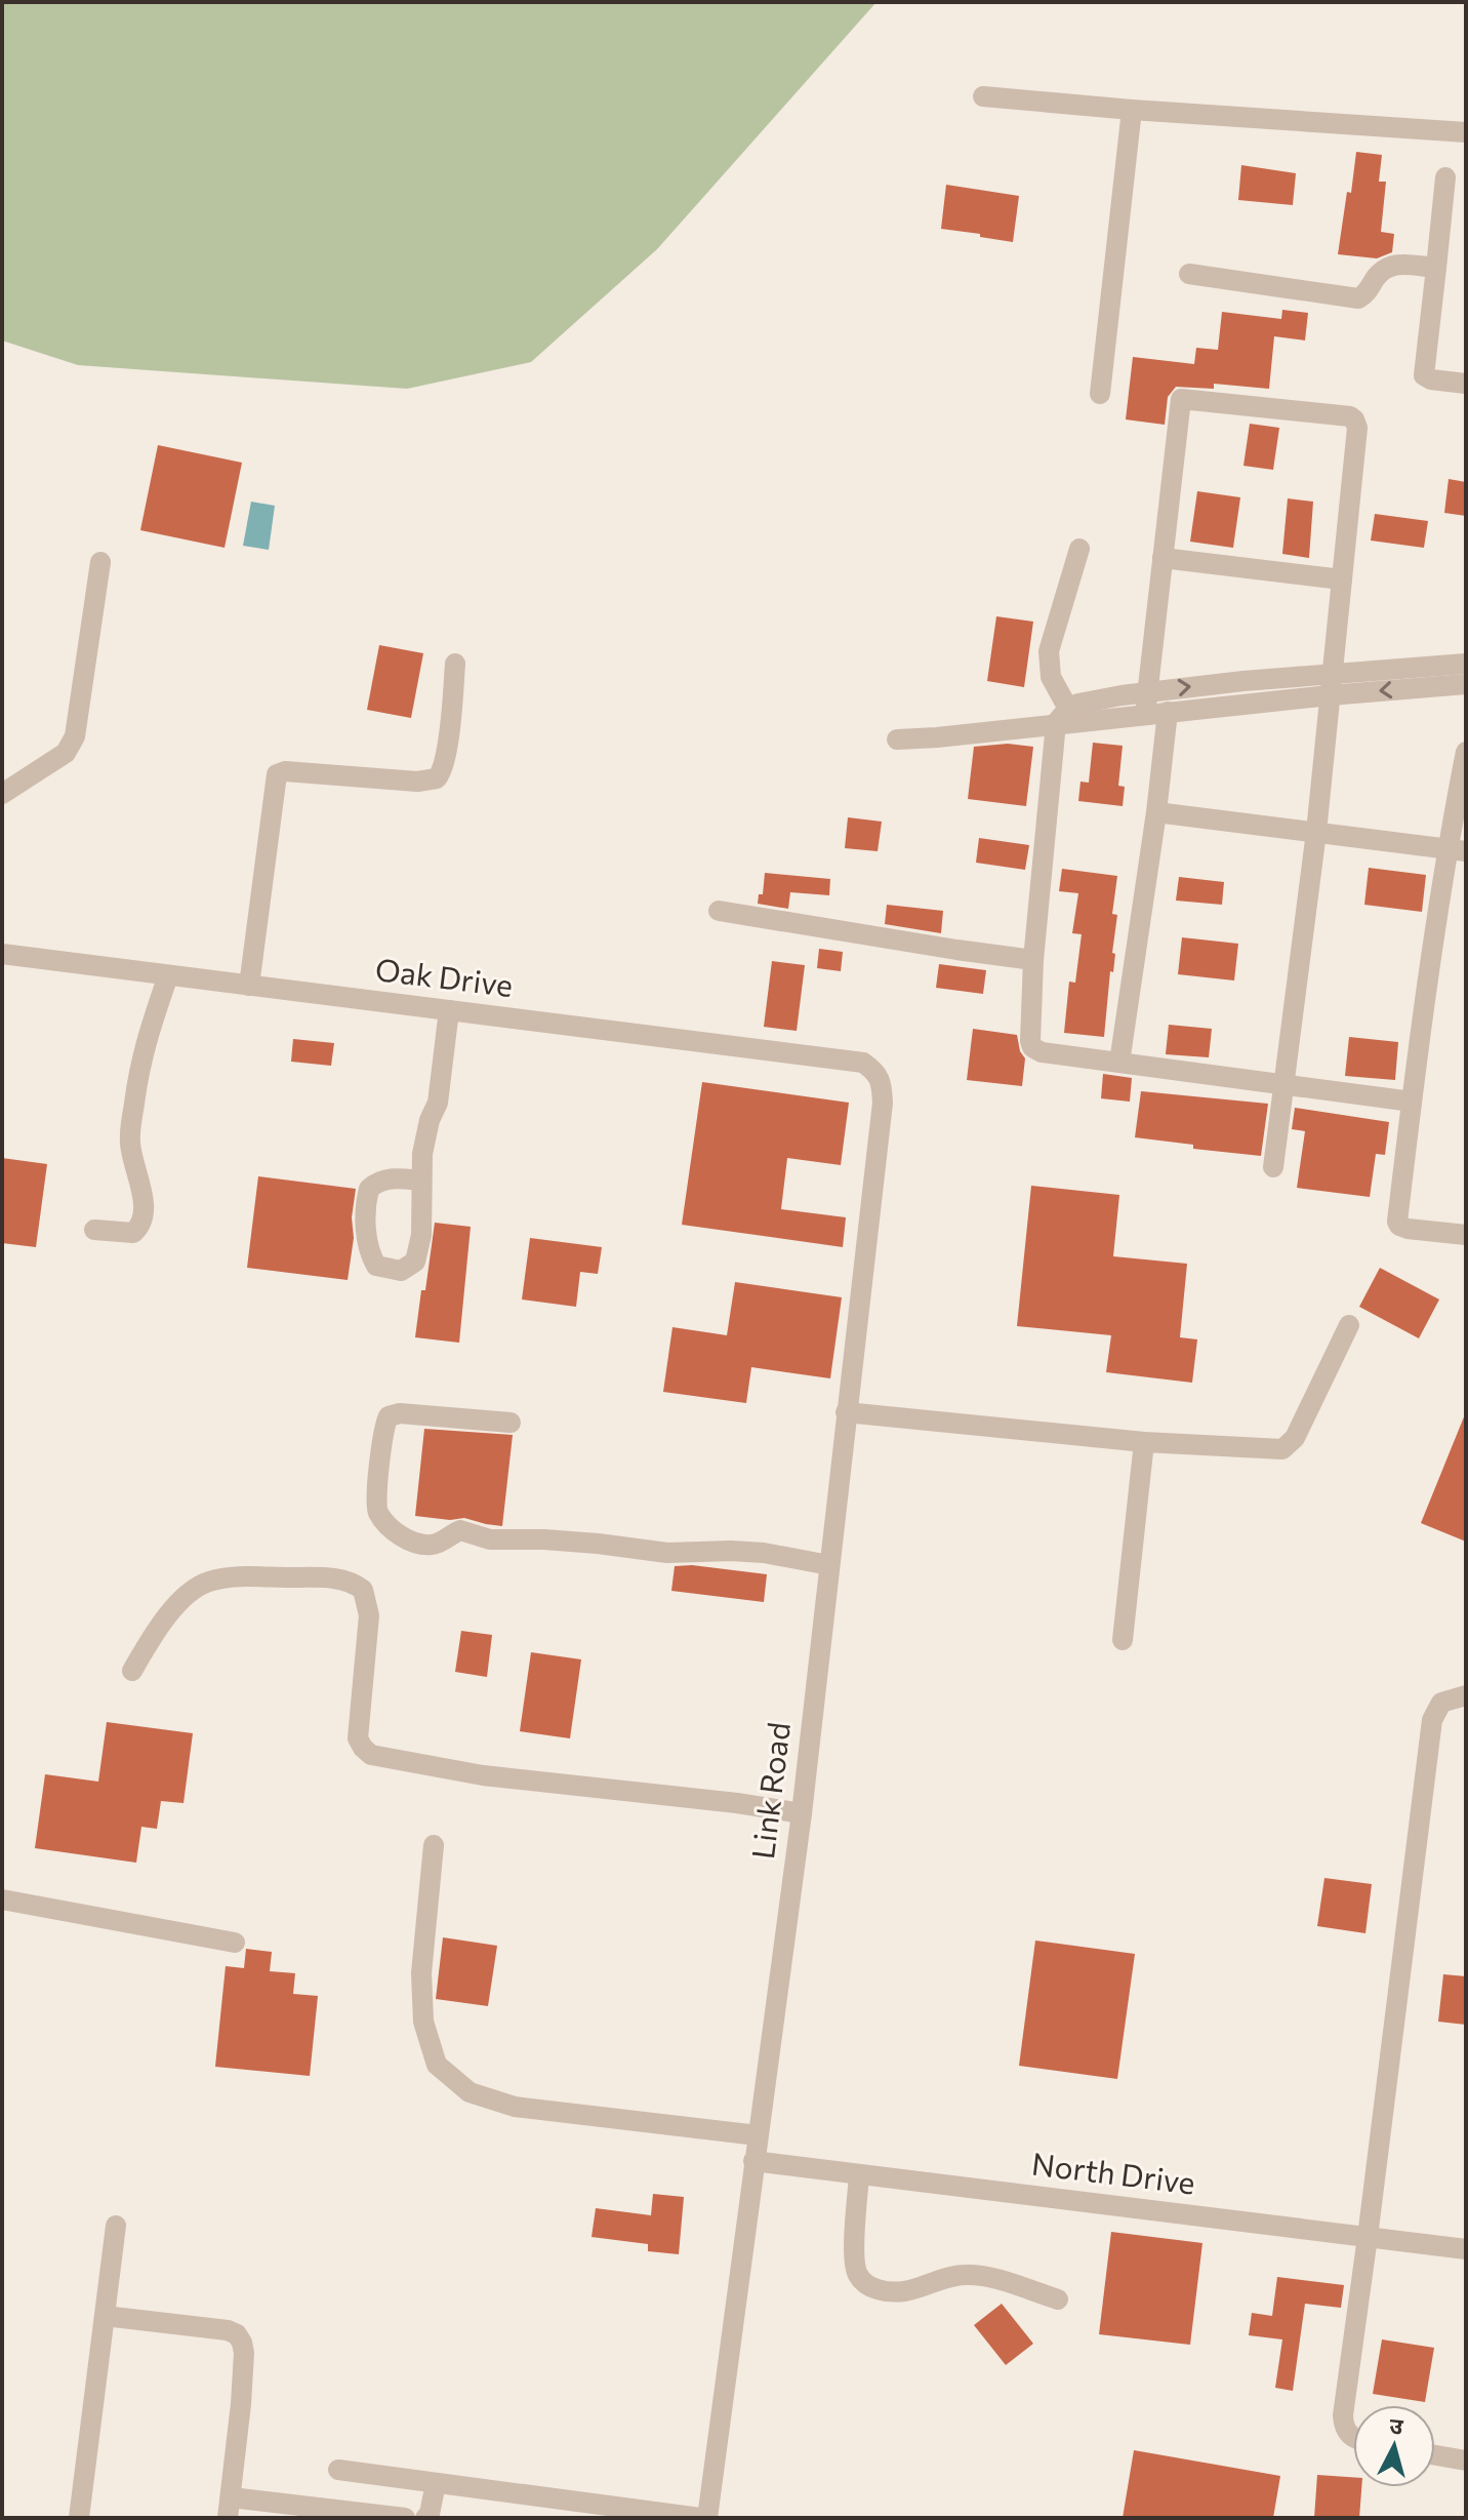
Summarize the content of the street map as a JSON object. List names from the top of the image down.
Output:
{
  "streets": {
    "street": ["Oak Drive", "Link Road", "North Drive"]
  },
  "crossings": [
    ["Oak Drive", "Link Road"],
    ["Link Road", "North Drive"]
  ],
  "north": "top"
}
